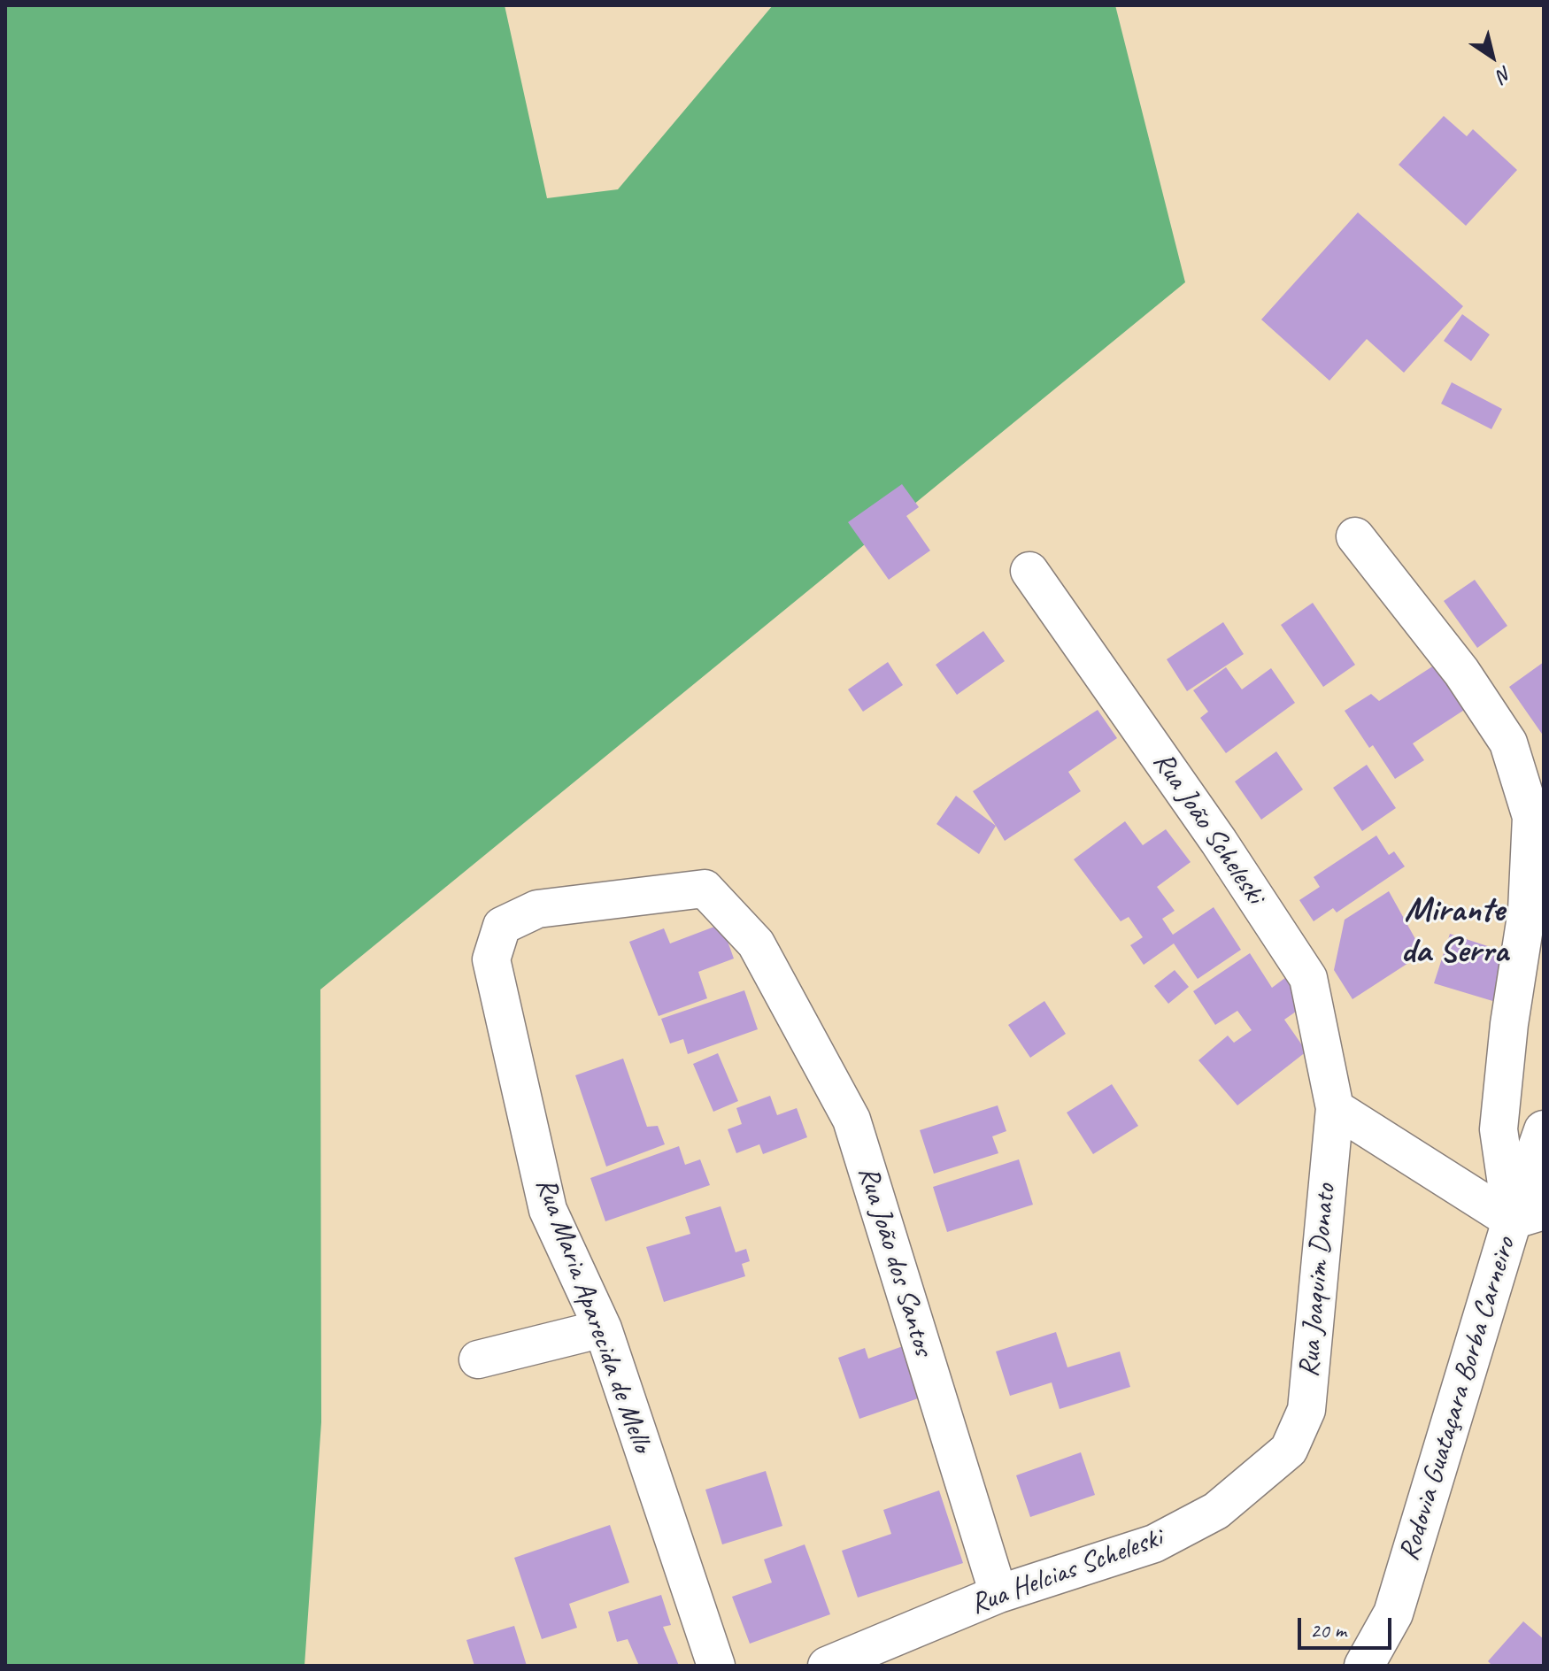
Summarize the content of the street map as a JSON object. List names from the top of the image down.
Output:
{
  "streets": {
    "main road": ["Rodovia Guataçara Borba Carneiro"],
    "street": [
      "Rua João Scheleski",
      "Rua João dos Santos",
      "Rua Joaquim Donato",
      "Rua Maria Aparecida de Mello",
      "Rua Helcias Scheleski"
    ]
  },
  "crossings": [
    ["Rua João Scheleski", "Rua Joaquim Donato"],
    ["Rua João dos Santos", "Rua Maria Aparecida de Mello"],
    ["Rua João dos Santos", "Rua Helcias Scheleski"],
    ["Rua Joaquim Donato", "Rua Helcias Scheleski"]
  ],
  "districts": ["Mirante da Serra"],
  "scale_bar": "20 m",
  "north": "bottom right"
}
